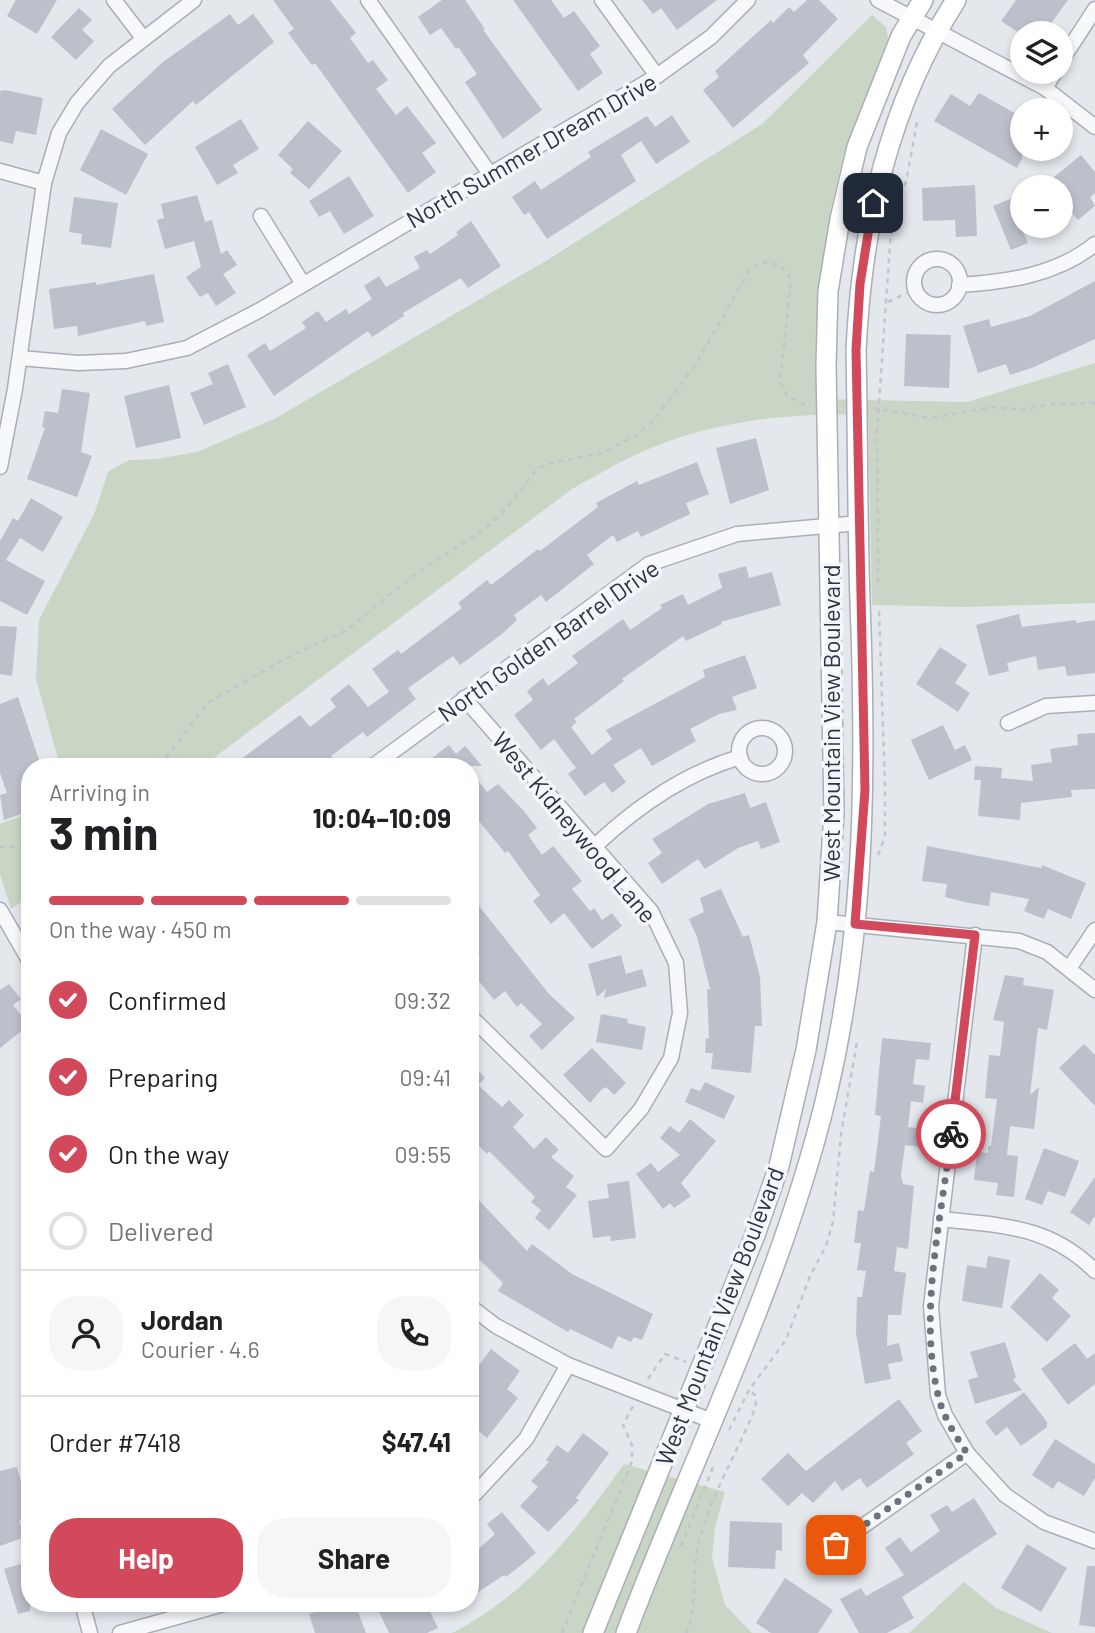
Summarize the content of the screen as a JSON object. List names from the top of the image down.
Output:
{
  "streets": {
    "street": [
      "North Summer Dream Drive",
      "North Golden Barrel Drive",
      "West Mountain View Boulevard",
      "West Kidneywood Lane"
    ]
  },
  "crossings": [
    ["North Golden Barrel Drive", "West Mountain View Boulevard"],
    ["North Golden Barrel Drive", "West Kidneywood Lane"]
  ],
  "page": {
    "map_buttons": ["+", "−"],
    "heading": ["3 min", "Arriving in", "10:04–10:09"],
    "panel": [
      "Jordan",
      "Courier · 4.6",
      "Order #7418",
      "$47.41"
    ],
    "bar": "On the way · 450 m",
    "list": [
      ["Confirmed", "09:32"],
      ["Preparing", "09:41"],
      ["On the way", "09:55"],
      "Delivered"
    ],
    "buttons": ["Help", "Share"]
  }
}
